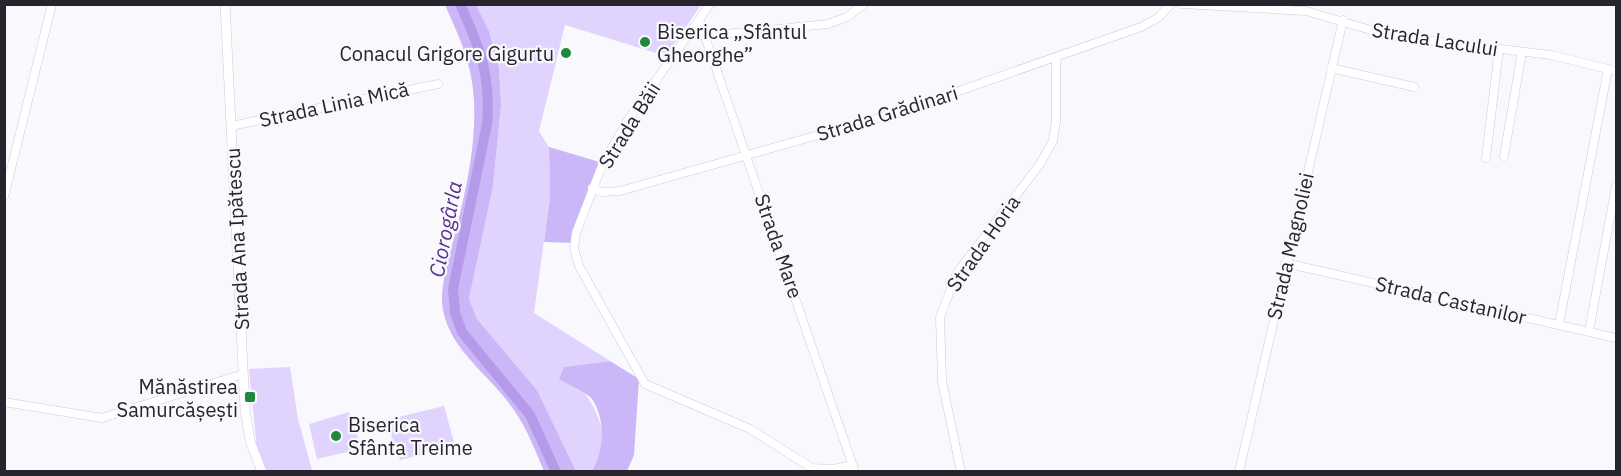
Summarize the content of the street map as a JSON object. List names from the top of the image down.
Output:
{
  "streets": {
    "main road": ["Strada Ana Ipătescu"],
    "street": [
      "Strada Lacului",
      "Strada Linia Mică",
      "Strada Grădinari",
      "Strada Băii",
      "Strada Horia",
      "Strada Mare",
      "Strada Magnoliei",
      "Strada Castanilor"
    ]
  },
  "crossings": [
    ["Strada Lacului", "Strada Magnoliei"],
    ["Strada Linia Mică", "Strada Ana Ipătescu"],
    ["Strada Grădinari", "Strada Băii"],
    ["Strada Grădinari", "Strada Horia"],
    ["Strada Grădinari", "Strada Mare"],
    ["Strada Băii", "Strada Mare"],
    ["Strada Magnoliei", "Strada Castanilor"]
  ],
  "water": ["Ciorogârla"],
  "places": {
    "other": ["Biserica „Sfântul Gheorghe”", "Conacul Grigore Gigurtu", "Biserica Sfânta Treime"],
    "transit": ["Mănăstirea Samurcășești"]
  }
}
